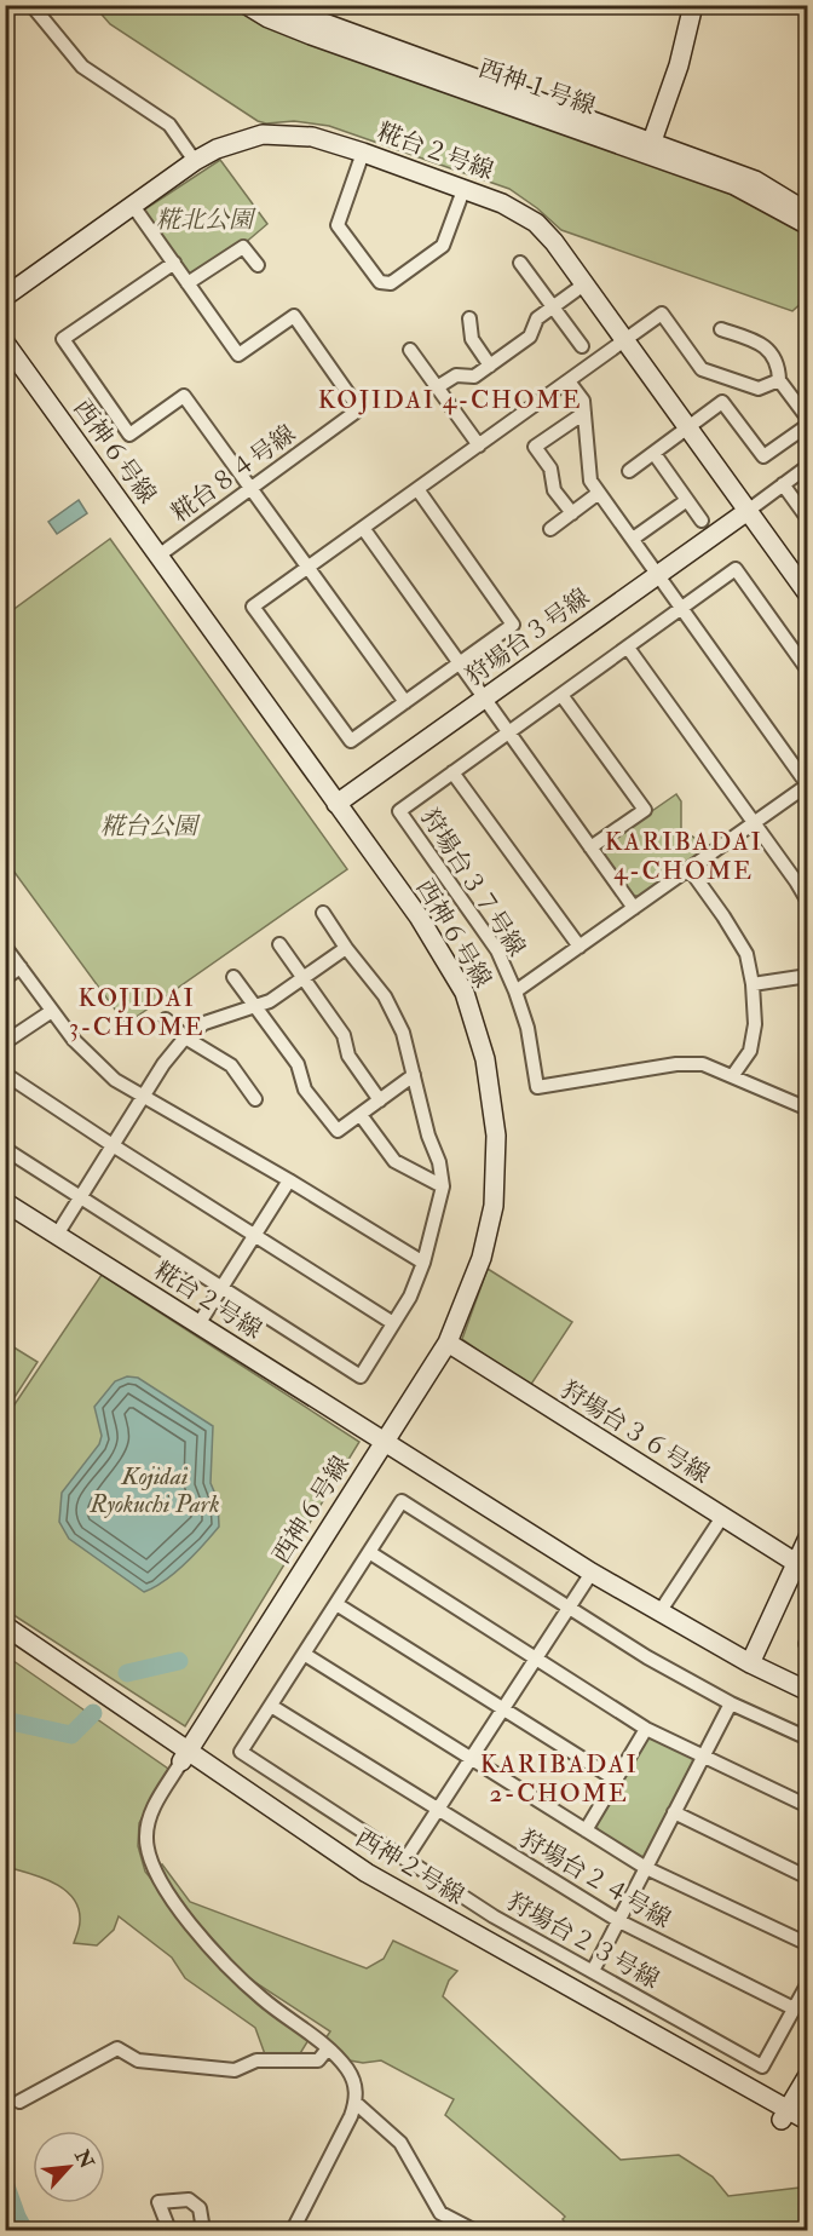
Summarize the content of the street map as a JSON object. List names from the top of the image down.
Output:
{
  "streets": {
    "street": [
      "西神１号線",
      "糀台２号線",
      "西神６号線",
      "糀台８４号線",
      "狩場台３号線",
      "狩場台３７号線",
      "狩場台３６号線",
      "西神２号線",
      "狩場台２４号線",
      "狩場台２３号線"
    ]
  },
  "crossings": [
    ["糀台２号線", "西神６号線"],
    ["糀台２号線", "糀台８４号線"],
    ["糀台２号線", "狩場台３号線"],
    ["西神６号線", "糀台８４号線"],
    ["西神６号線", "狩場台３号線"],
    ["西神６号線", "狩場台３６号線"],
    ["西神６号線", "西神２号線"],
    ["狩場台２４号線", "狩場台２３号線"]
  ],
  "districts": [
    "KOJIDAI 4-CHOME",
    "KARIBADAI 4-CHOME",
    "KOJIDAI 3-CHOME",
    "KARIBADAI 2-CHOME"
  ],
  "parks": ["糀北公園", "糀台公園", "Kojidai Ryokuchi Park"],
  "north": "top right"
}
